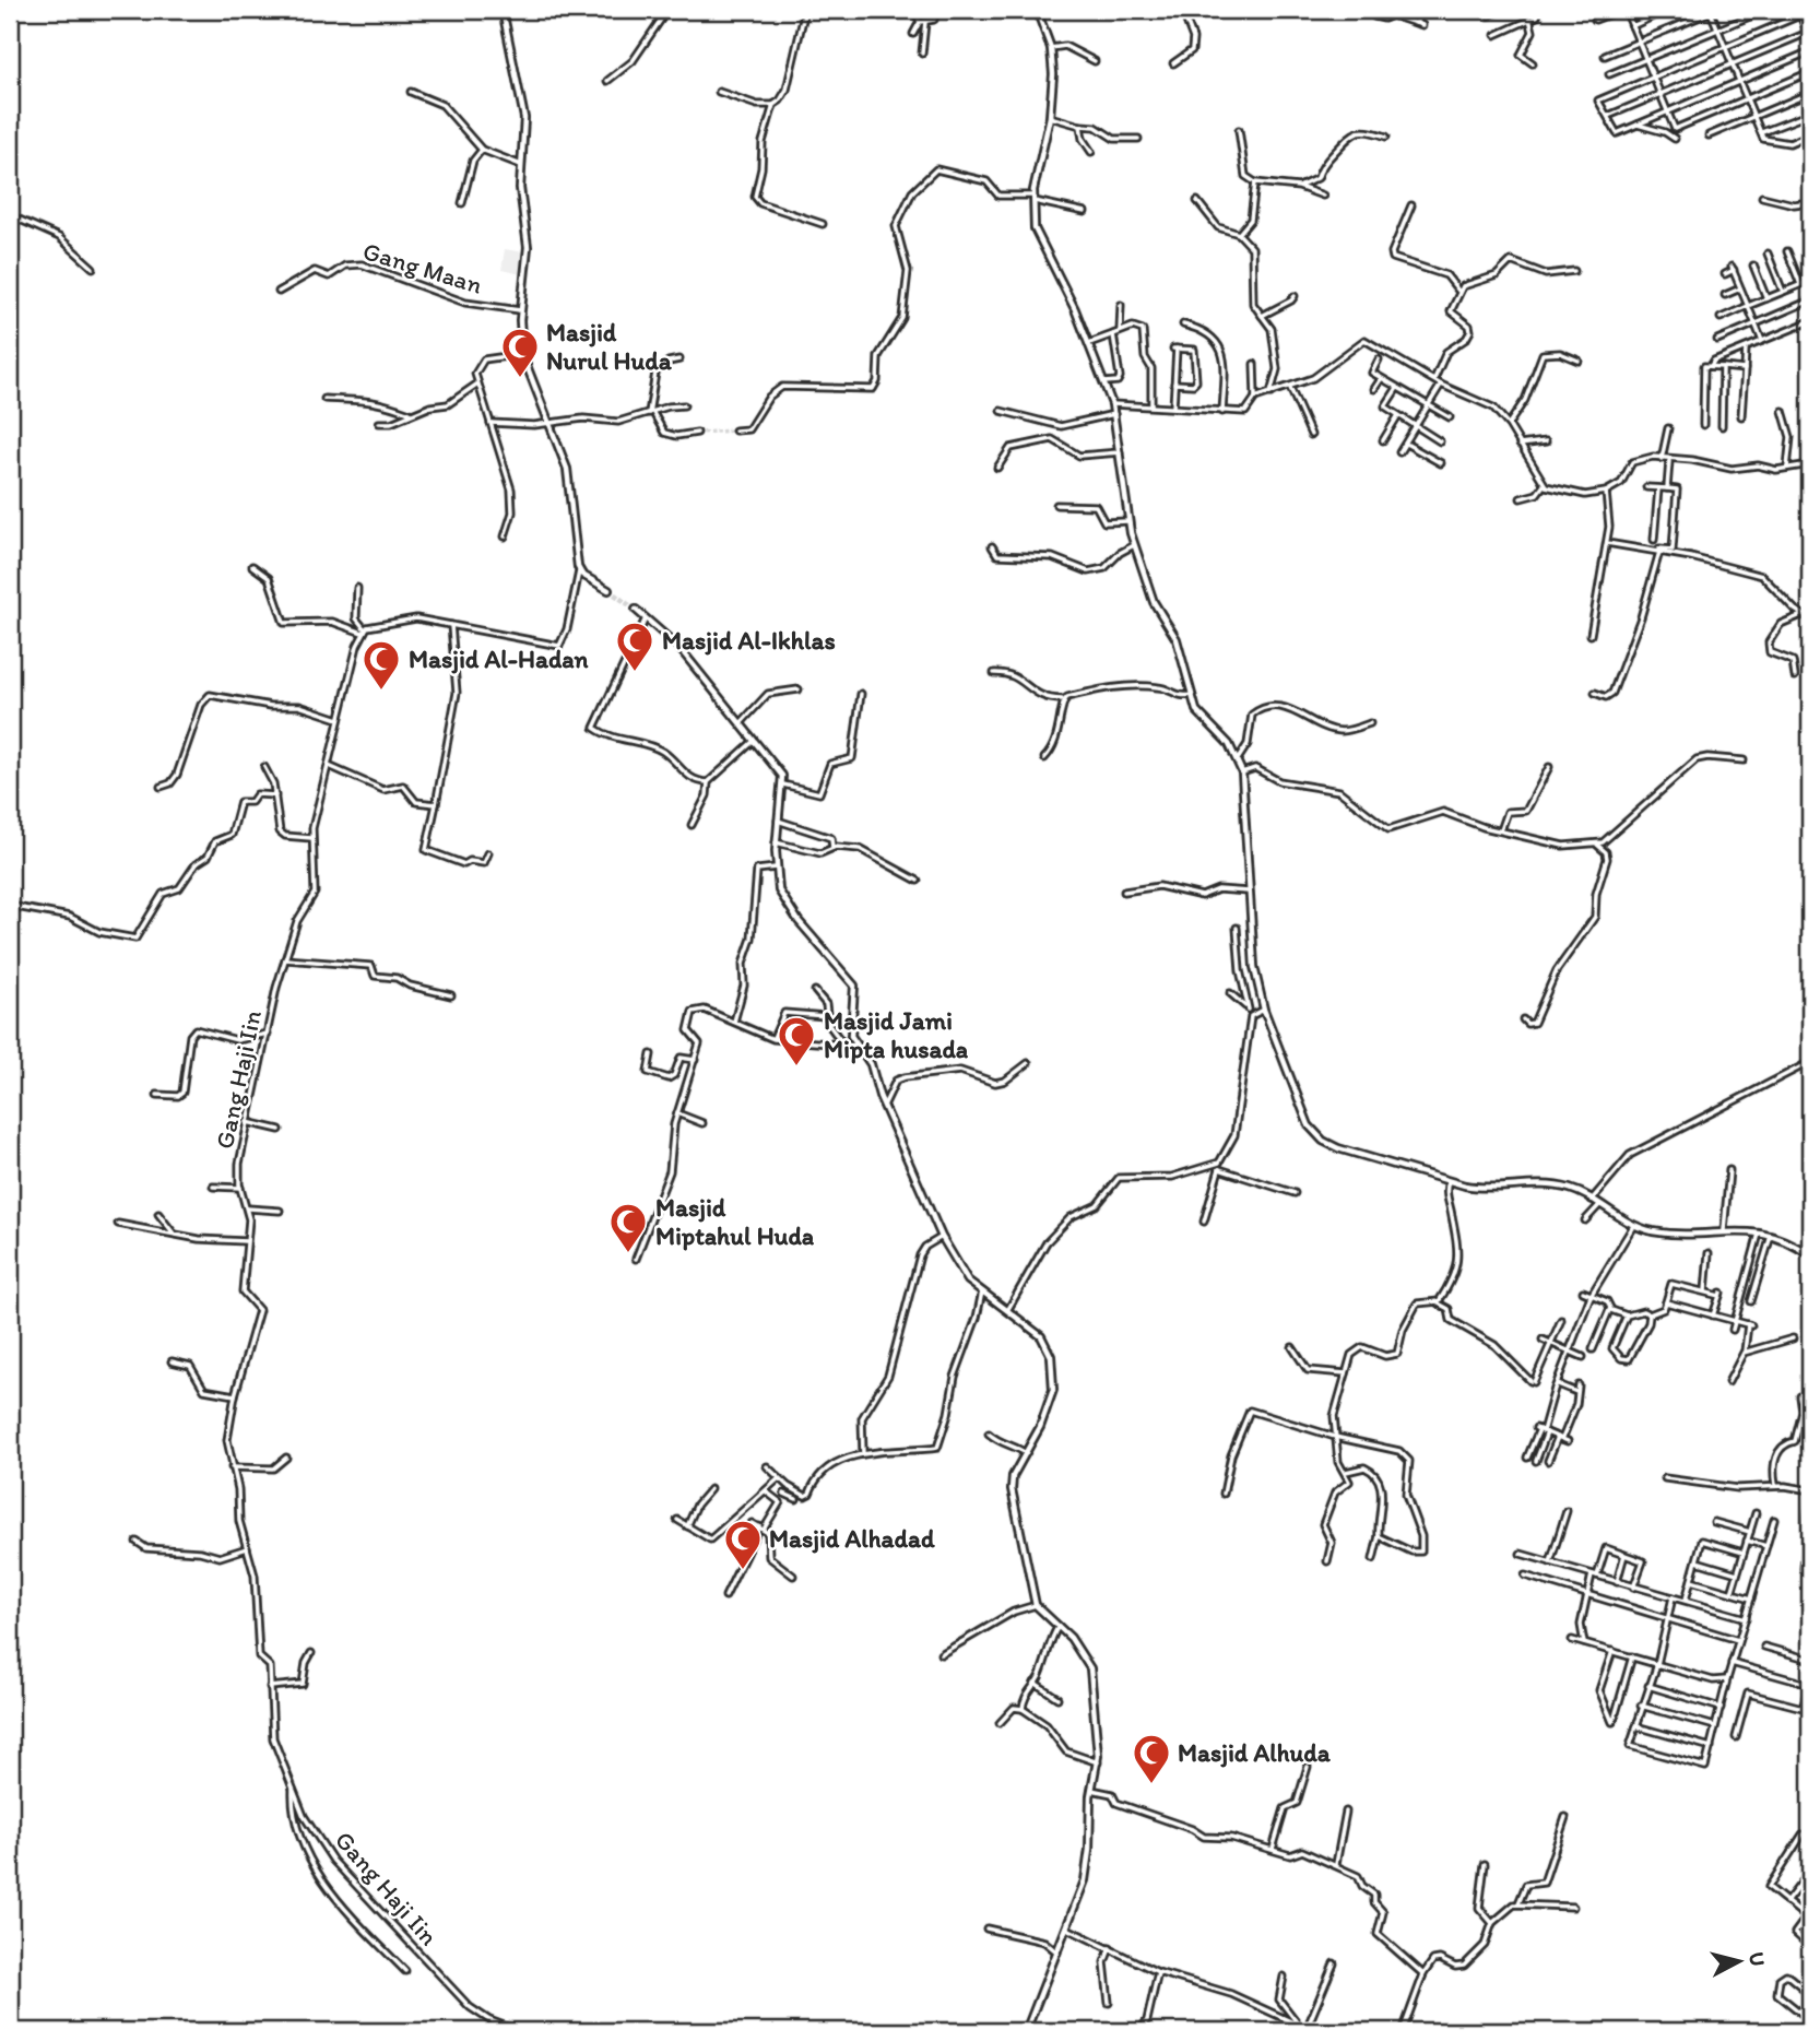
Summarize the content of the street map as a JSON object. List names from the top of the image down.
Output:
{
  "streets": {
    "street": ["Gang Maan", "Gang Haji Iin"]
  },
  "places": {
    "mosque": [
      "Masjid Nurul Huda",
      "Masjid Al-Ikhlas",
      "Masjid Al-Hadan",
      "Masjid Jami Mipta husada",
      "Masjid Miptahul Huda",
      "Masjid Alhadad",
      "Masjid Alhuda"
    ]
  },
  "north": "right"
}
